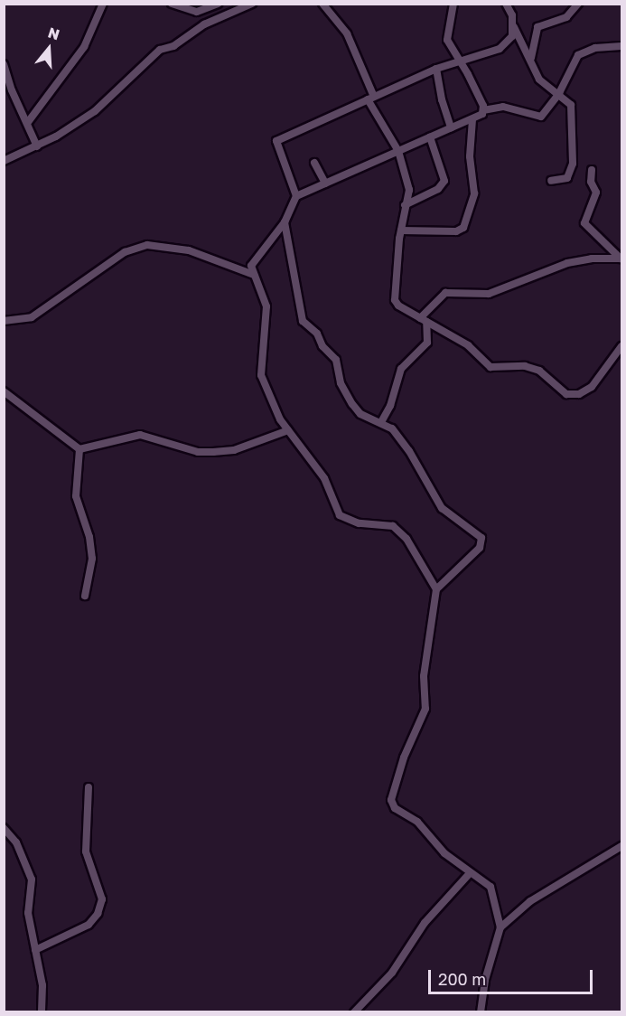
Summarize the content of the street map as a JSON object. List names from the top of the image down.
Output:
{
  "scale_bar": "200 m",
  "north": "top"
}
